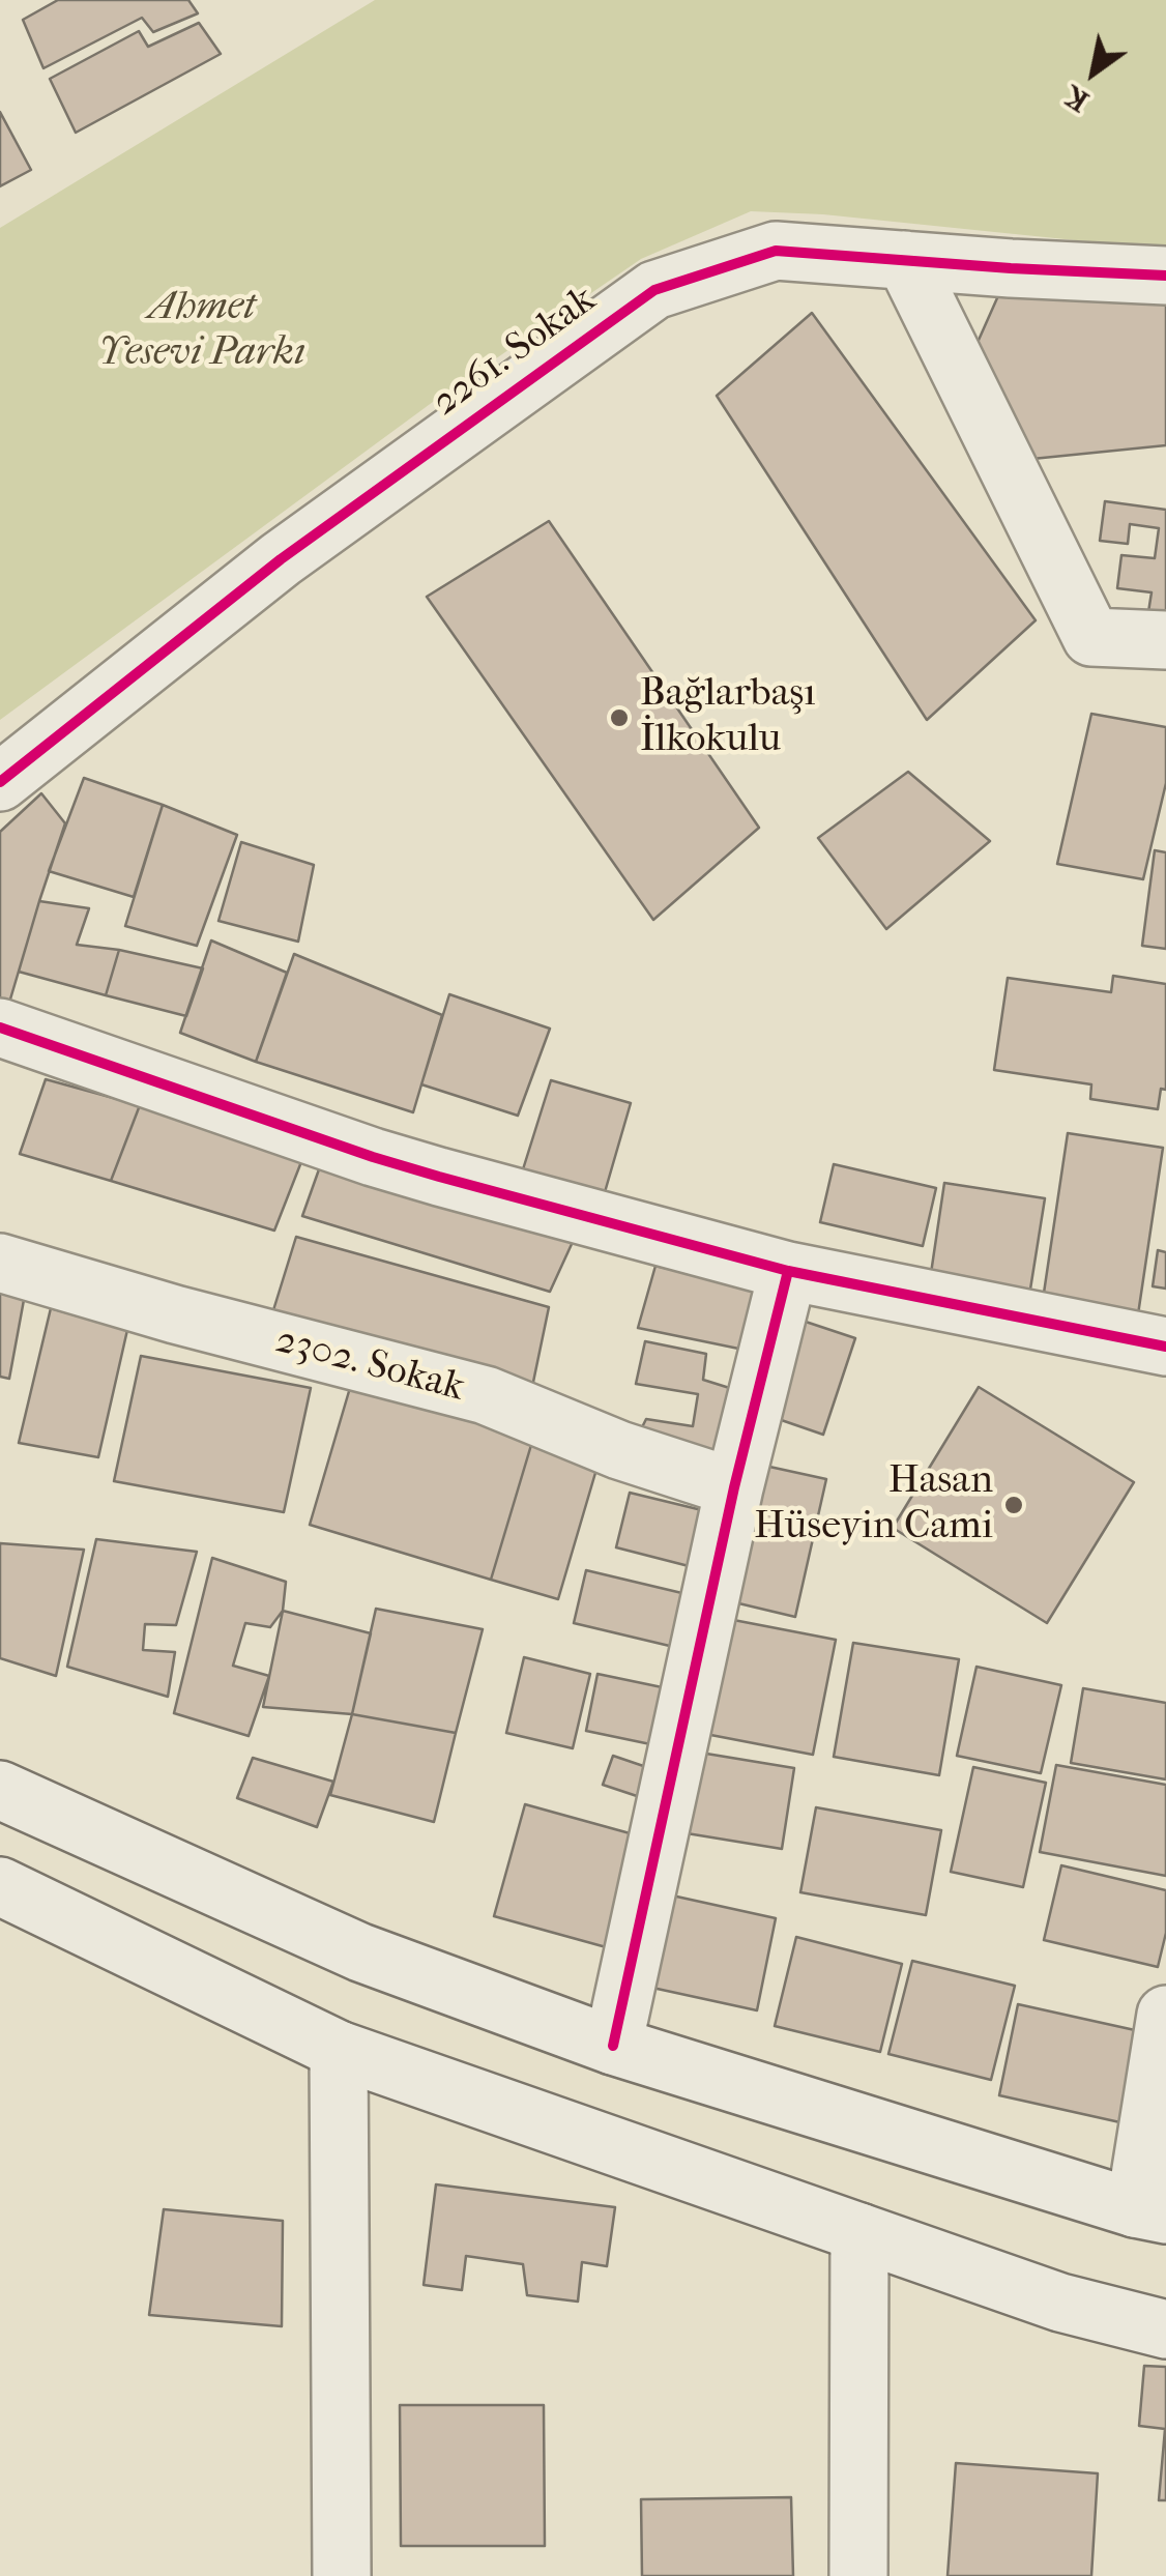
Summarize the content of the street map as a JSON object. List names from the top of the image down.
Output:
{
  "streets": {
    "street": ["2261. Sokak", "2302. Sokak"]
  },
  "parks": ["Ahmet Yesevi Parkı"],
  "places": ["Bağlarbaşı İlkokulu", "Hasan Hüseyin Cami"],
  "north": "bottom left"
}
